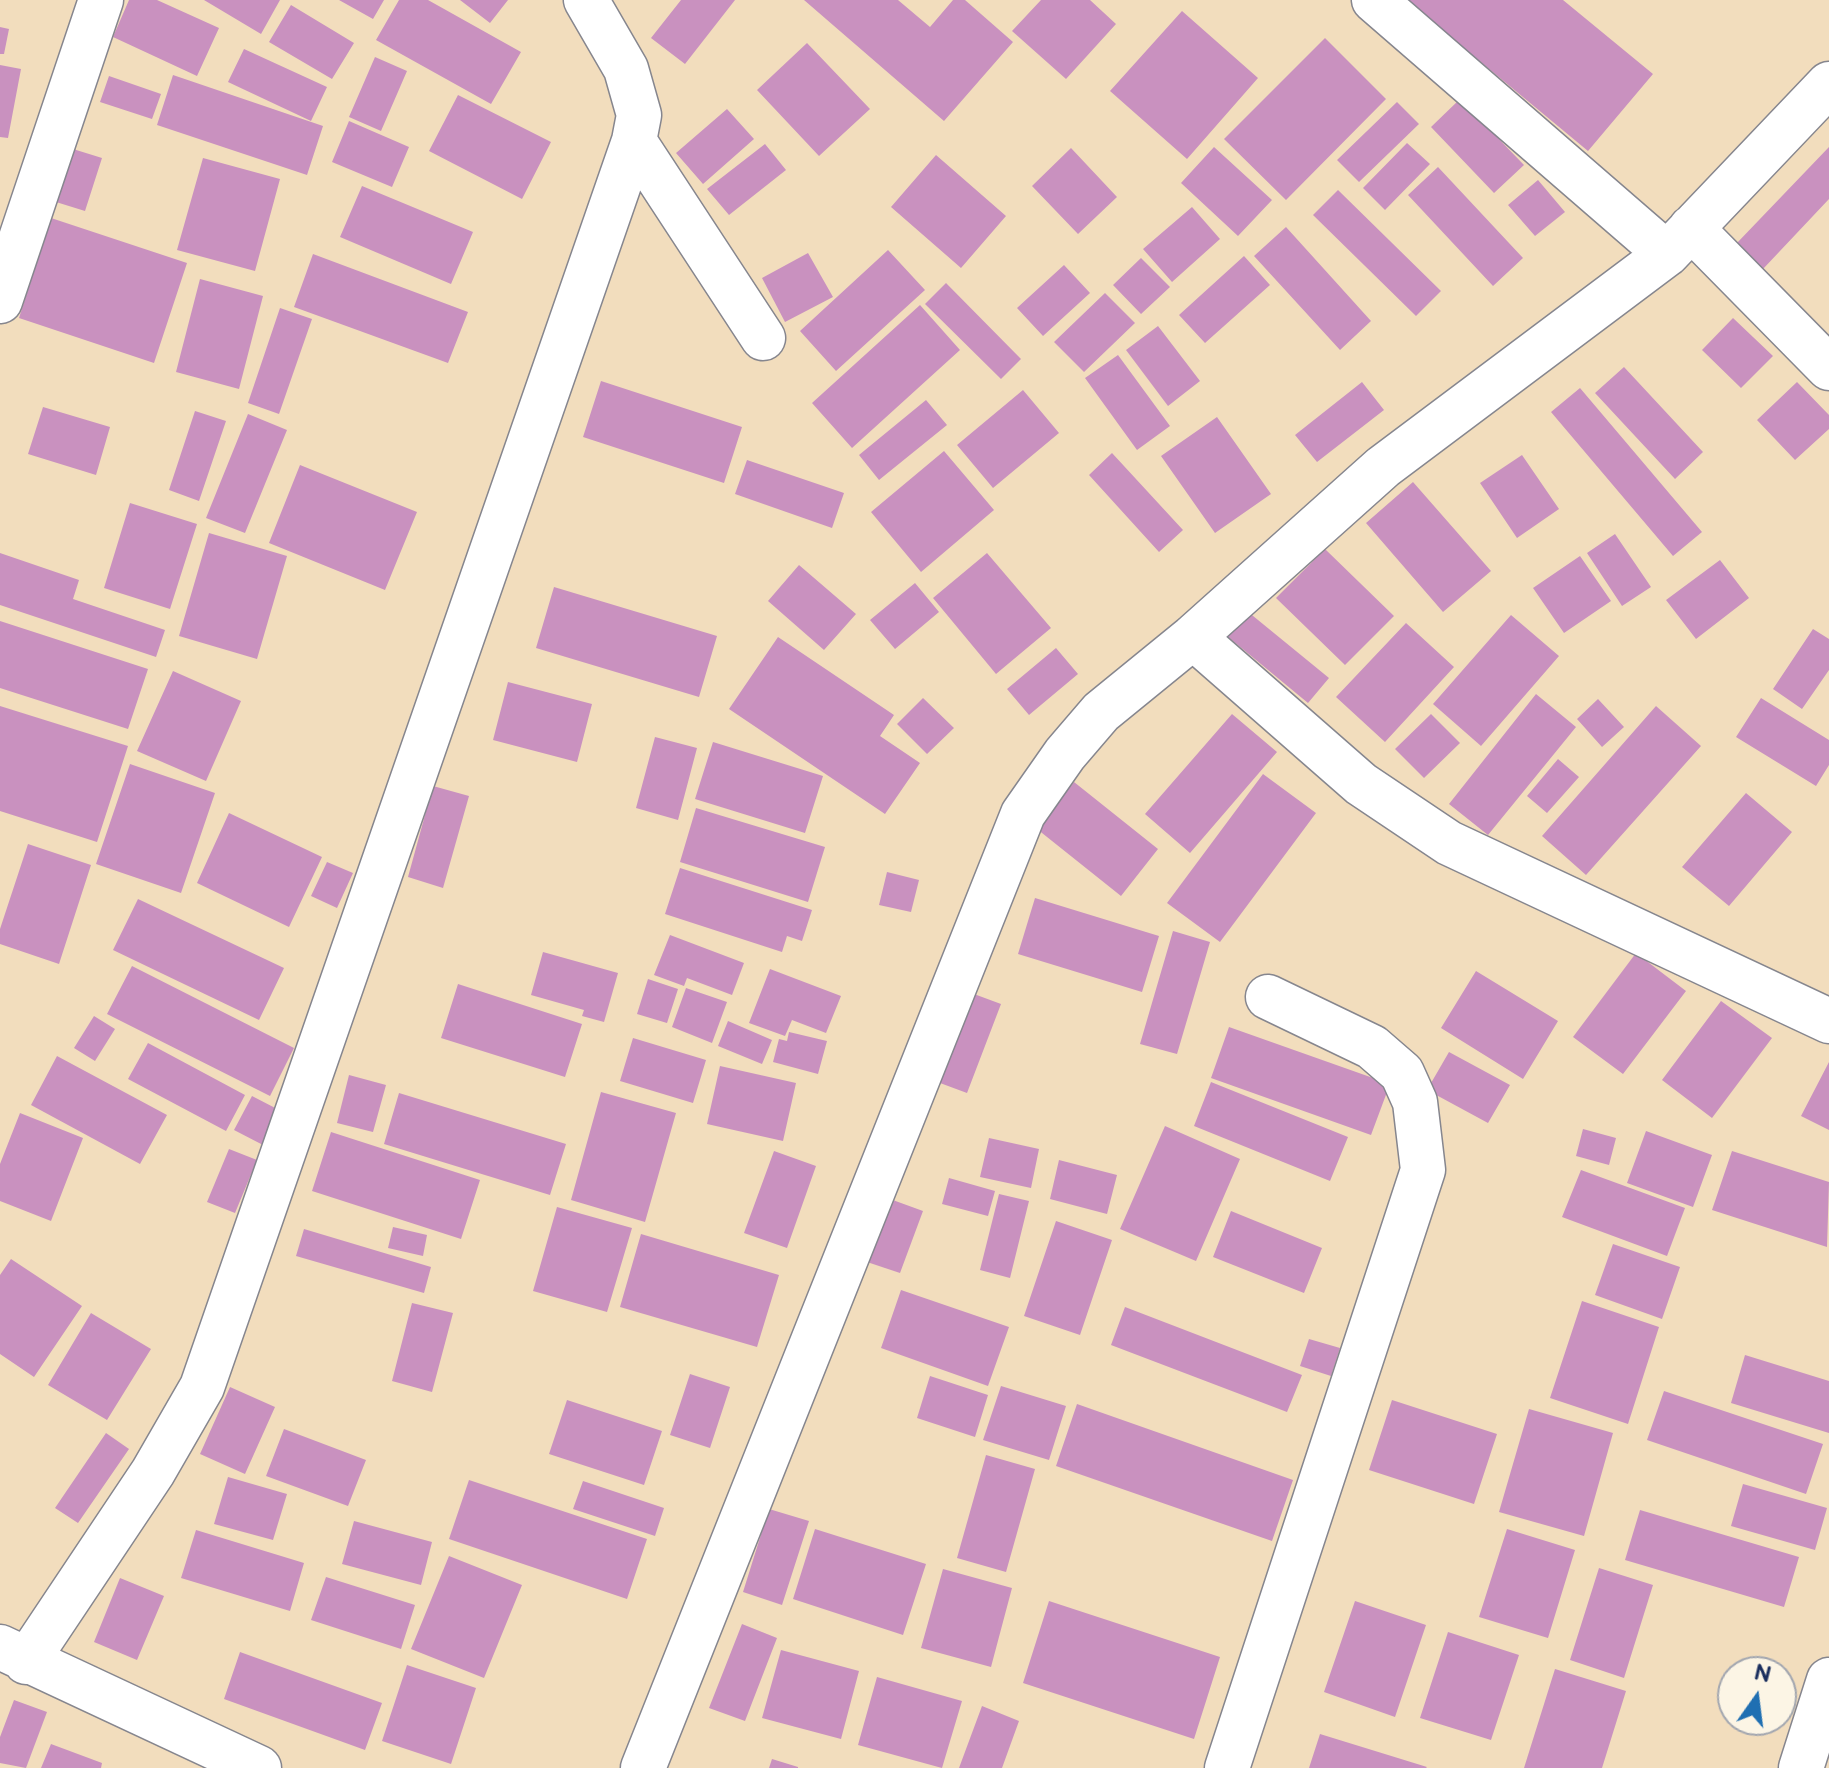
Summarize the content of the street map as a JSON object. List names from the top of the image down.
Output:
{
  "north": "top"
}
